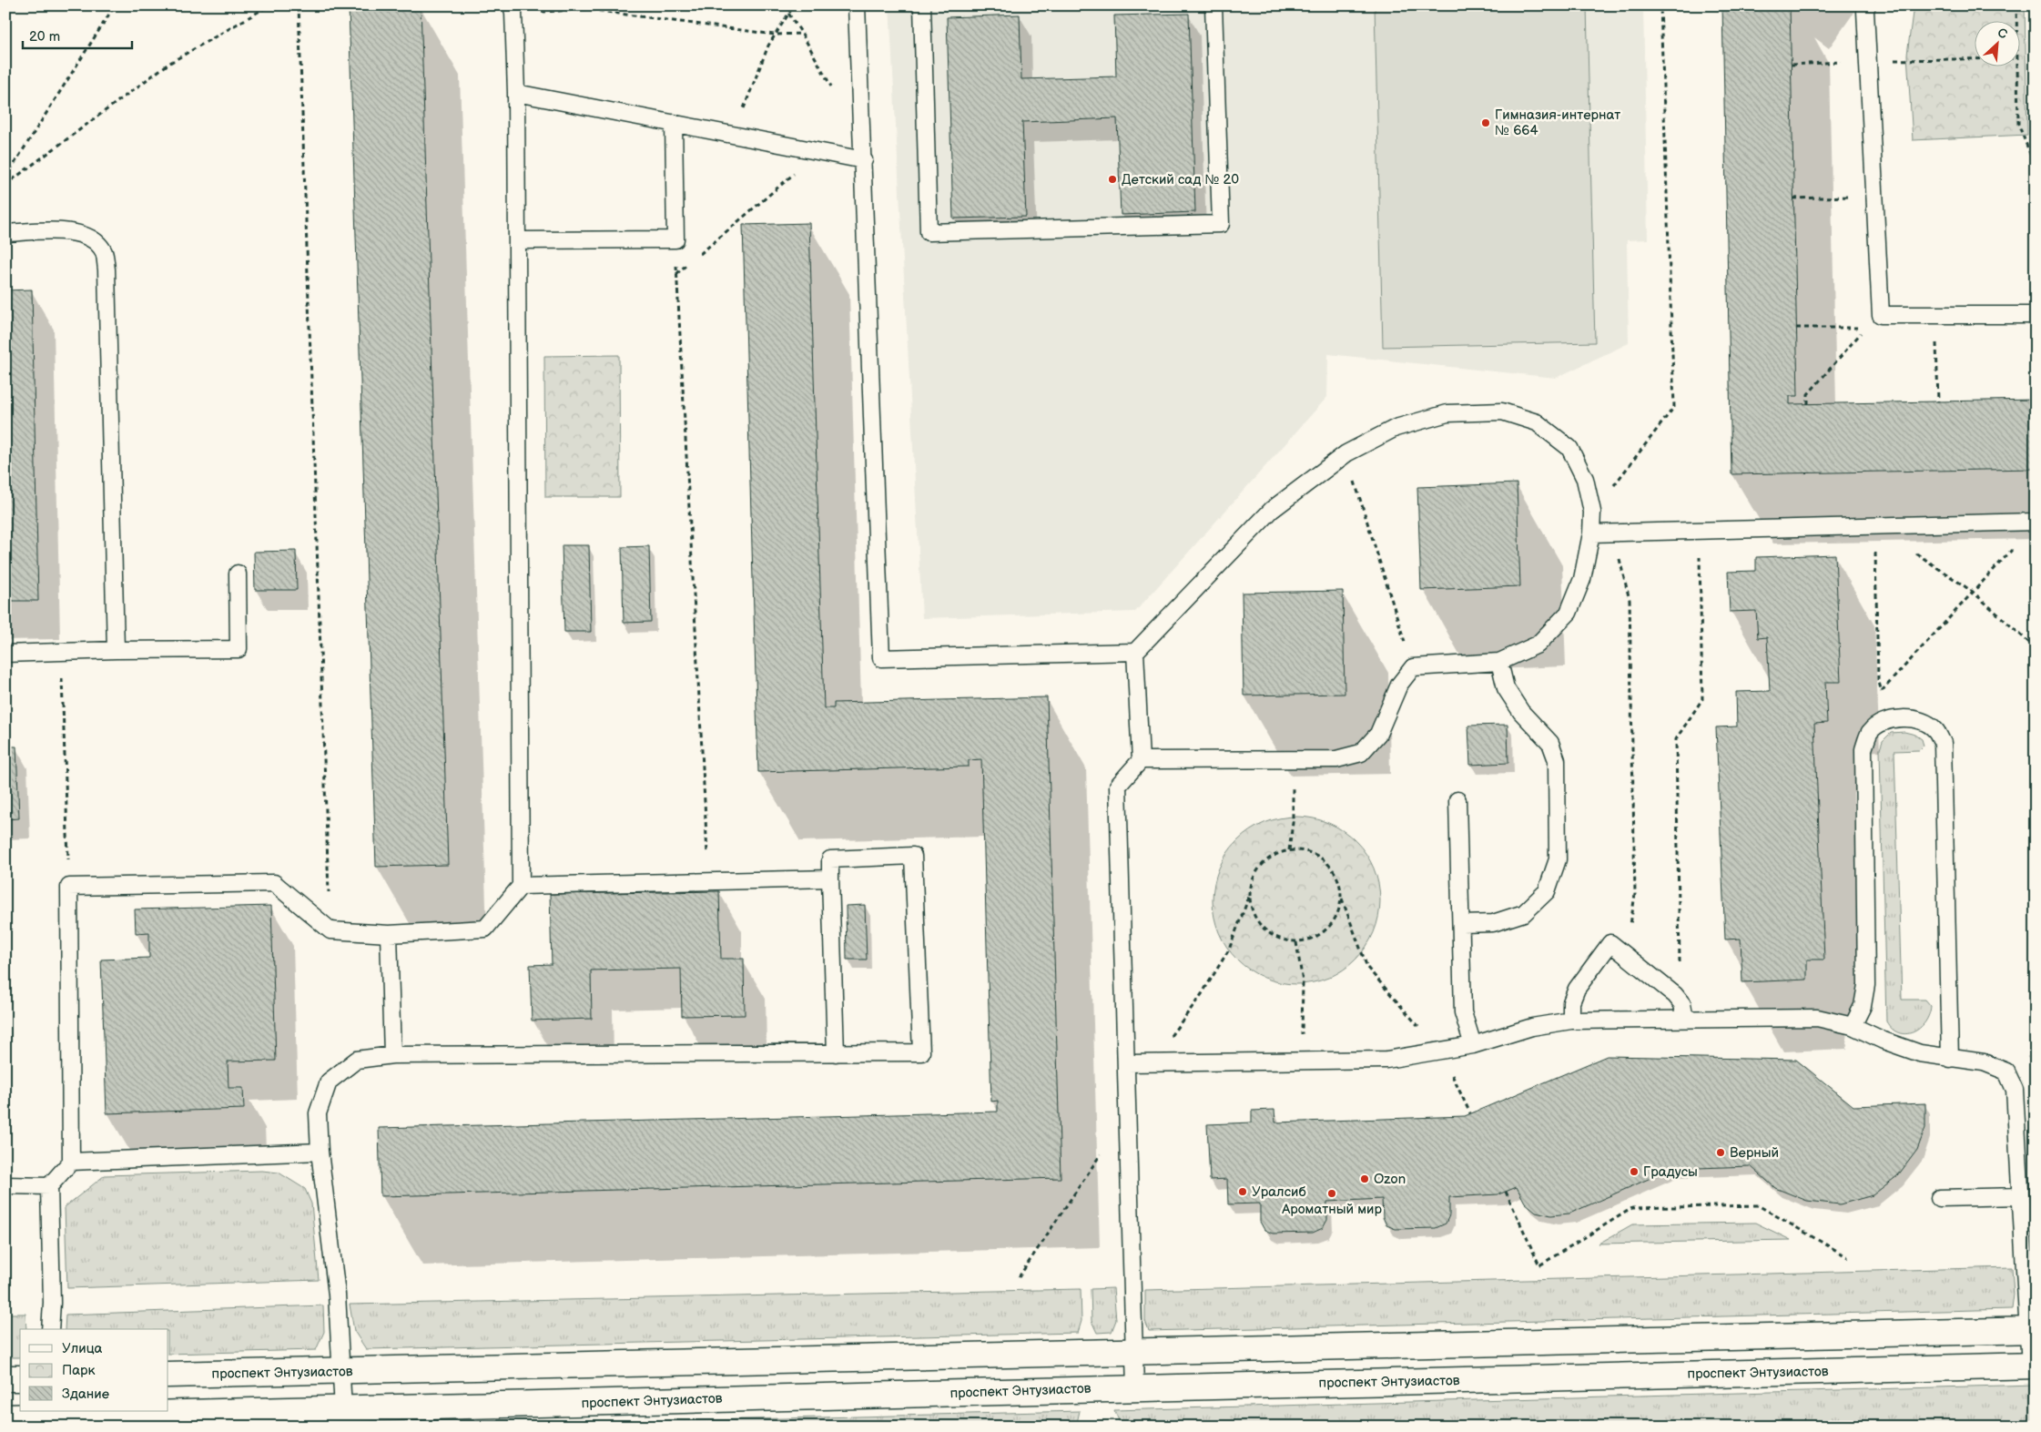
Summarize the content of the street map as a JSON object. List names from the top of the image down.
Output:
{
  "streets": {
    "street": ["проспект Энтузиастов"]
  },
  "places": [
    "Гимназия-интернат № 664",
    "Детский сад № 20",
    "Верный",
    "Градусы",
    "Ozon",
    "Уралсиб",
    "Ароматный мир"
  ],
  "legend": ["Улица", "Парк", "Здание"],
  "scale_bar": "20 m",
  "north": "top right"
}
